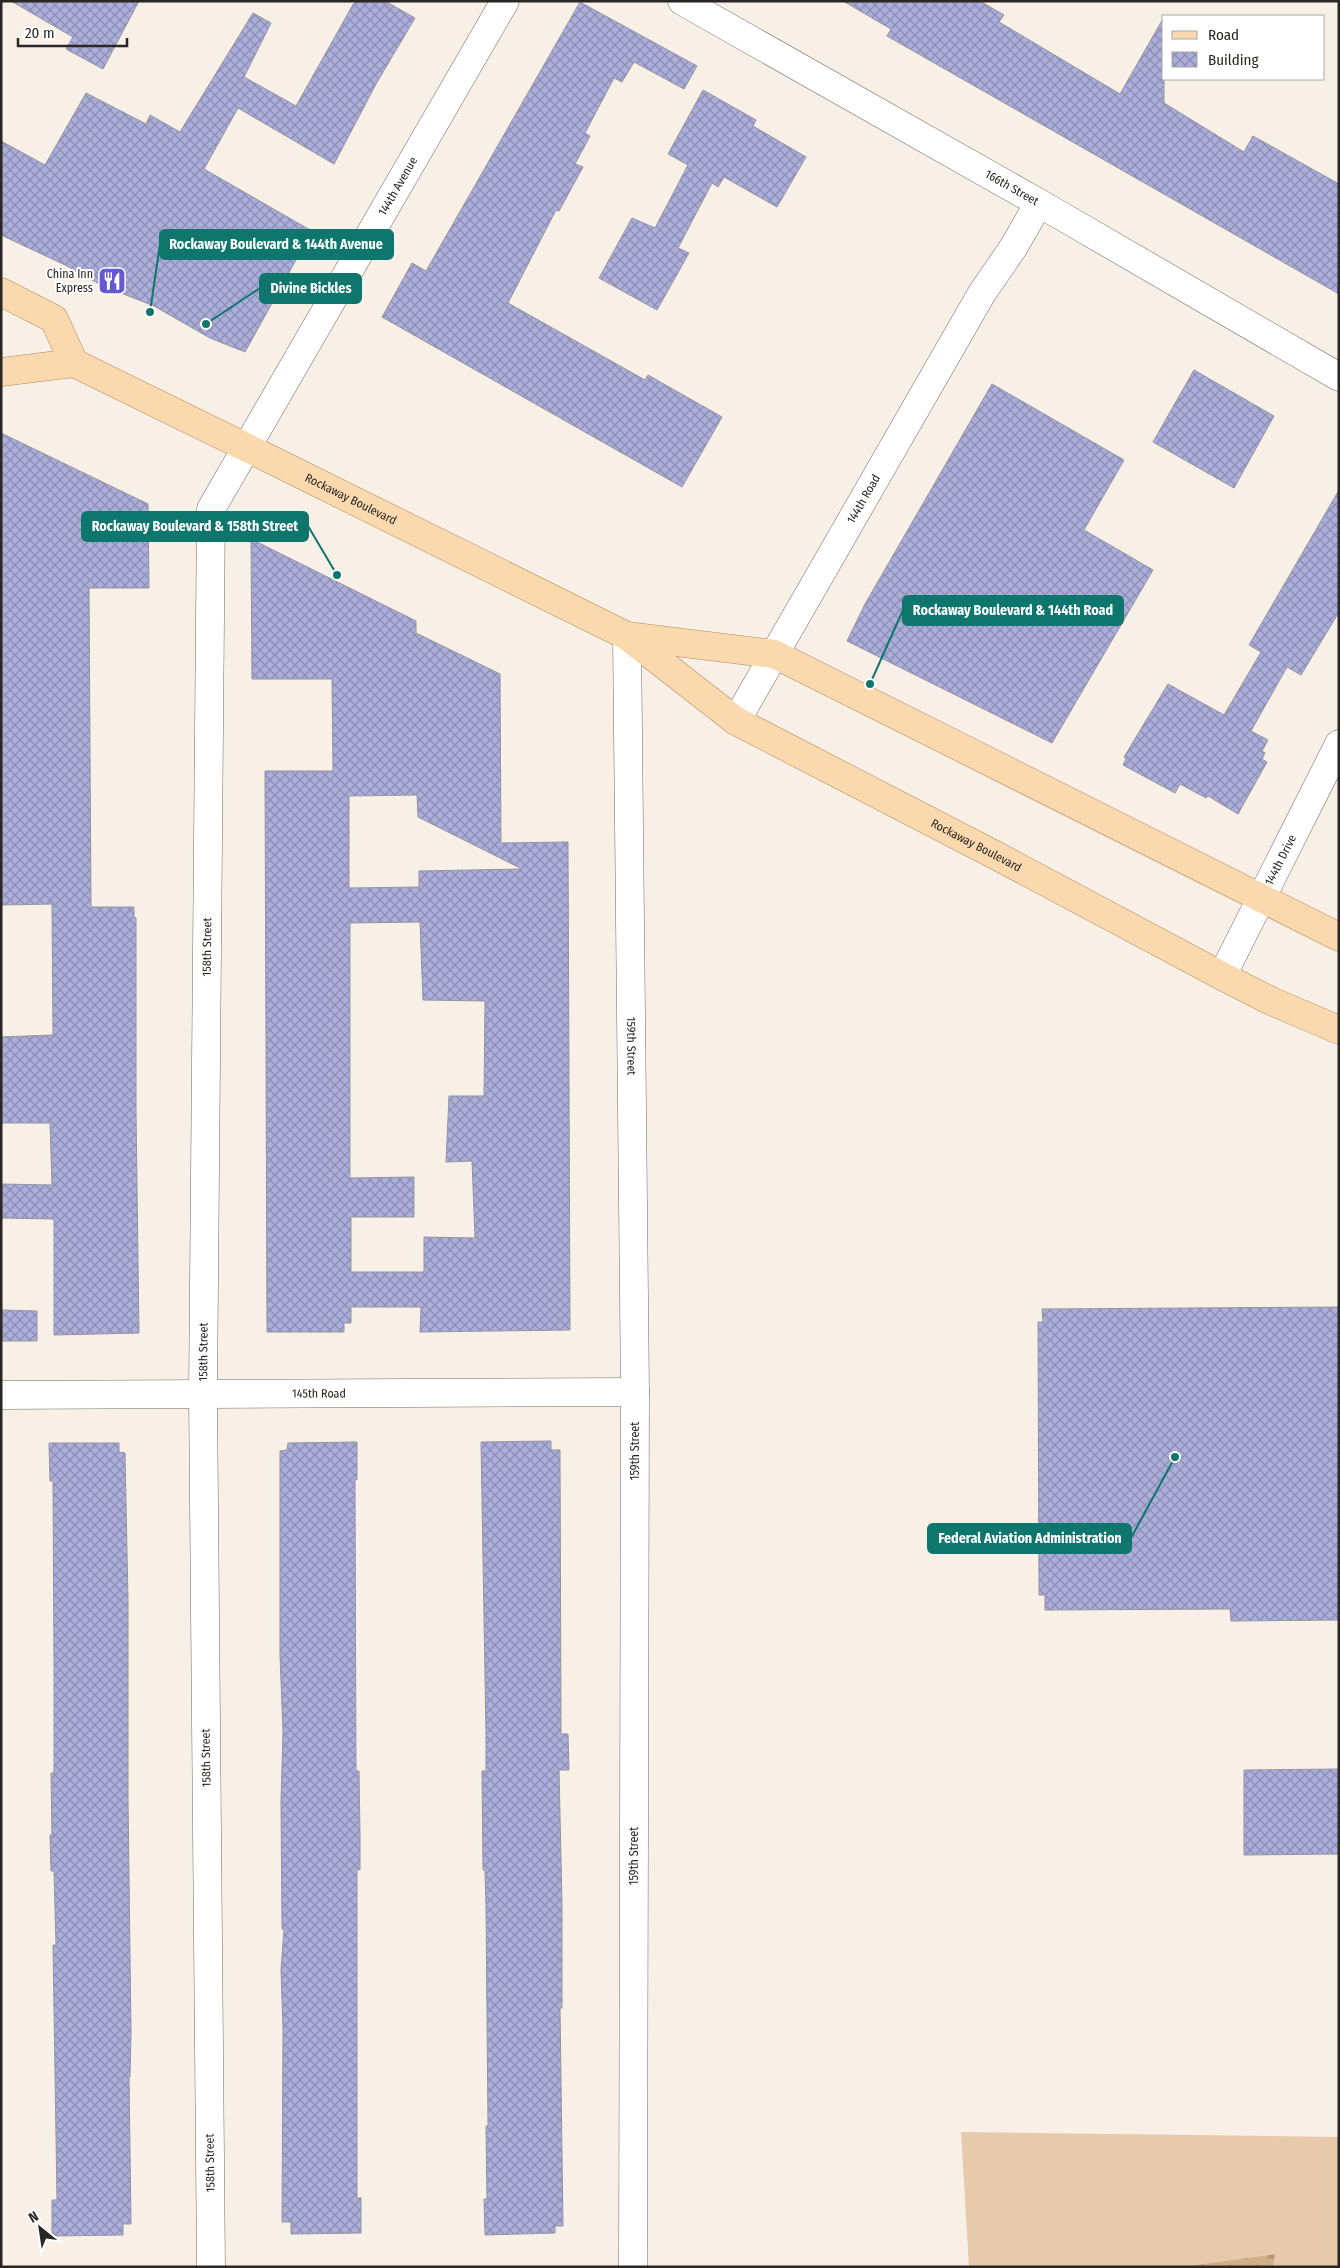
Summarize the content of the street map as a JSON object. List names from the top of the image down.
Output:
{
  "streets": {
    "main road": ["Rockaway Boulevard"],
    "street": [
      "144th Avenue",
      "166th Street",
      "144th Road",
      "144th Drive",
      "158th Street",
      "159th Street",
      "145th Road"
    ]
  },
  "crossings": [
    ["144th Avenue", "Rockaway Boulevard"],
    ["144th Avenue", "158th Street"],
    ["166th Street", "144th Road"],
    ["Rockaway Boulevard", "144th Road"],
    ["Rockaway Boulevard", "144th Drive"],
    ["Rockaway Boulevard", "158th Street"],
    ["Rockaway Boulevard", "159th Street"],
    ["158th Street", "145th Road"],
    ["159th Street", "145th Road"]
  ],
  "places": {
    "restaurant": ["China Inn Express"],
    "other": [
      "Rockaway Boulevard & 144th Avenue",
      "Divine Bickles",
      "Rockaway Boulevard & 158th Street",
      "Rockaway Boulevard & 144th Road",
      "Federal Aviation Administration"
    ]
  },
  "legend": ["Road", "Building"],
  "scale_bar": "20 m",
  "north": "top left"
}
